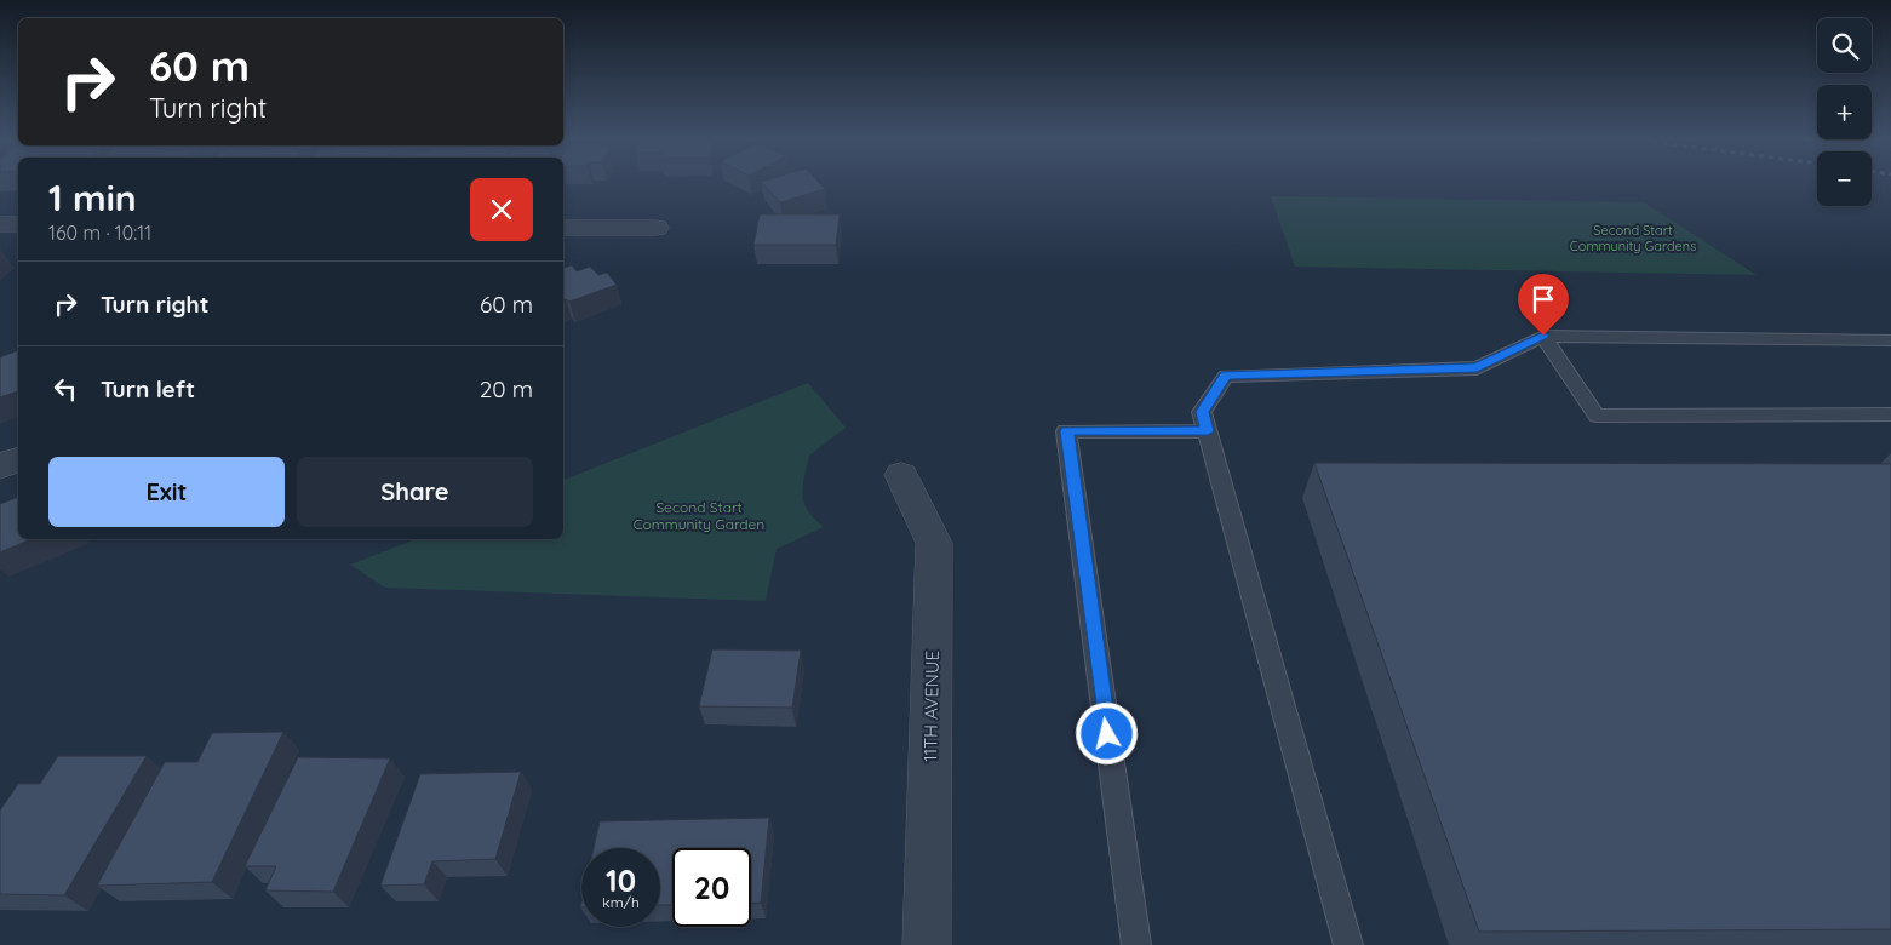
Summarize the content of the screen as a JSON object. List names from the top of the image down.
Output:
{
  "streets": {
    "street": ["11TH AVENUE"]
  },
  "parks": ["Second Start Community Gardens", "Second Start Community Garden"],
  "page": {
    "map_buttons": ["+", "−"],
    "turn": ["60 m", "Turn right"],
    "heading": ["1 min", "160 m · 10:11"],
    "list": [
      {
        "name": "Turn right",
        "value": "60 m"
      },
      {
        "name": "Turn left",
        "value": "20 m"
      }
    ],
    "buttons": ["Exit", "Share"],
    "speed": "10 km/h",
    "limit": "20"
  }
}
